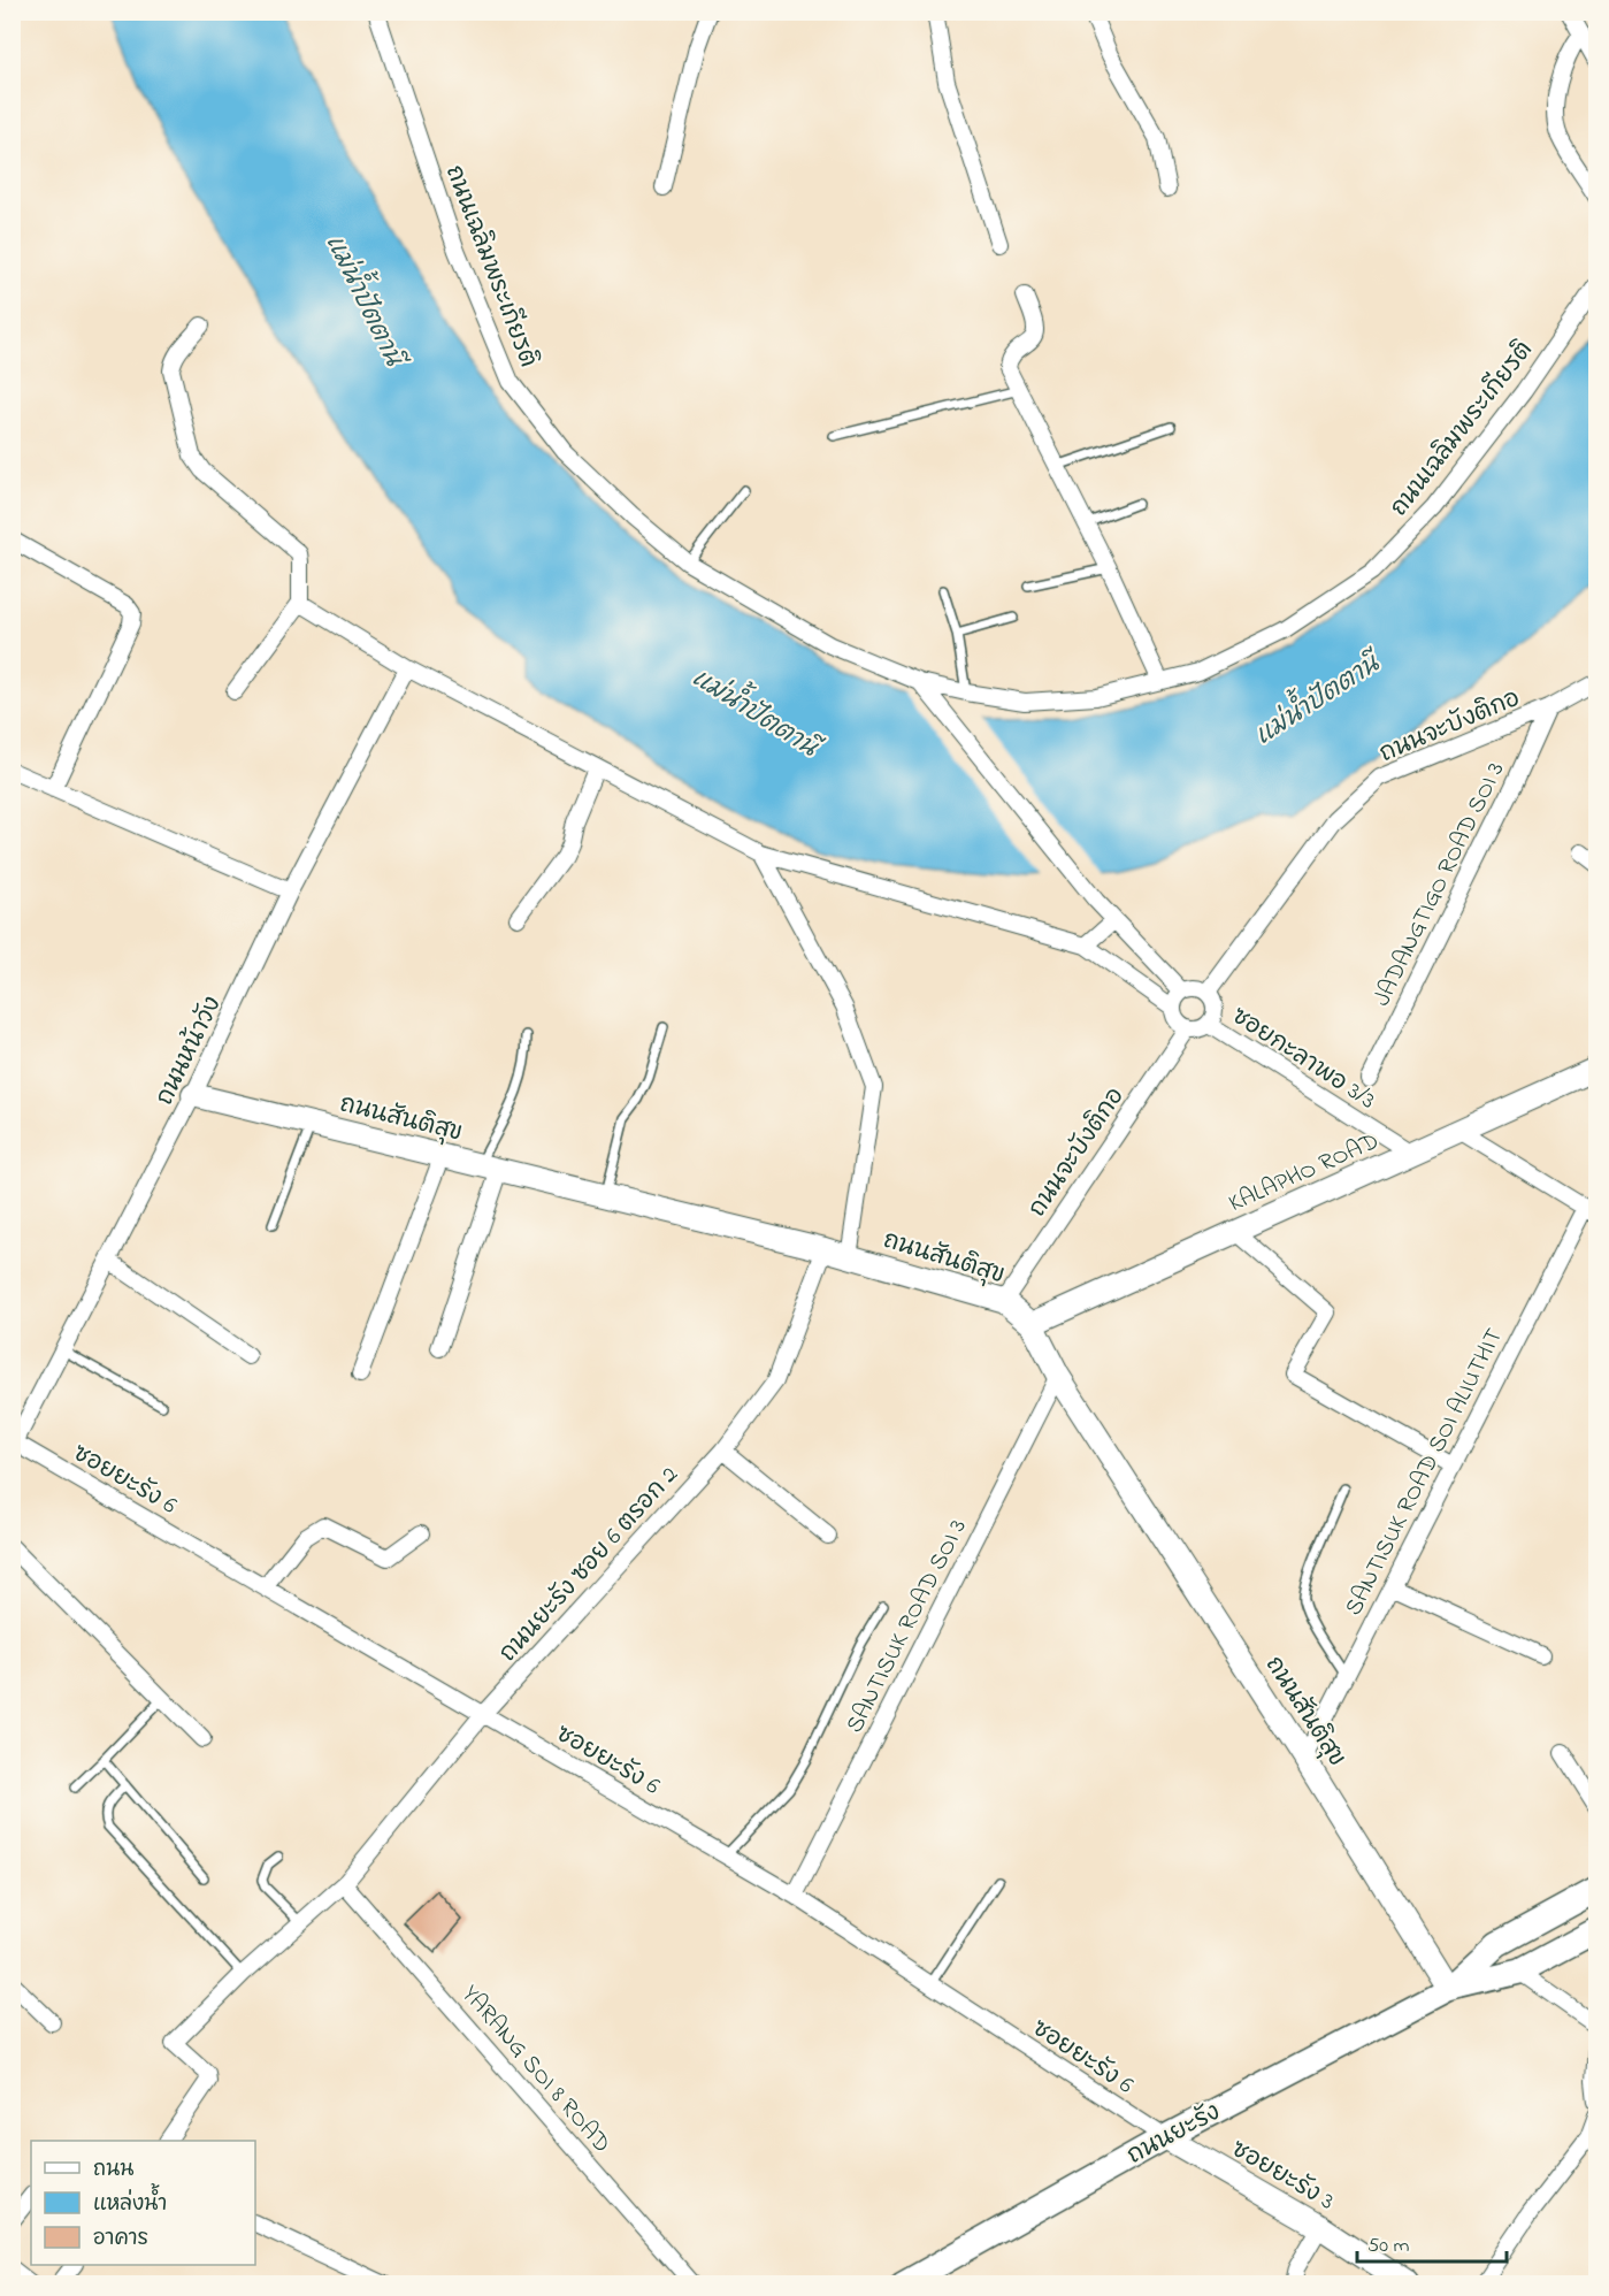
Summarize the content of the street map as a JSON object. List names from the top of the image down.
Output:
{
  "streets": {
    "main road": ["ถนนยะรัง"],
    "street": [
      "ถนนเฉลิมพระเกียรติ",
      "ถนนจะบังติกอ",
      "JADANGTIGO ROAD SOI 3",
      "ถนนหน้าวัง",
      "ซอยกะลาพอ 3/3",
      "ถนนสันติสุข",
      "KALAPHO ROAD",
      "SANTISUK ROAD SOI ALIUTHIT",
      "ซอยยะรัง 6",
      "ถนนยะรัง ซอย 6 ตรอก 2",
      "SANTISUK ROAD SOI 3",
      "YARANG SOI 8 ROAD",
      "ซอยยะรัง 3"
    ]
  },
  "crossings": [
    ["ถนนจะบังติกอ", "JADANGTIGO ROAD SOI 3"],
    ["ถนนจะบังติกอ", "ซอยกะลาพอ 3/3"],
    ["ถนนจะบังติกอ", "ถนนสันติสุข"],
    ["ถนนหน้าวัง", "ถนนสันติสุข"],
    ["ถนนหน้าวัง", "ซอยยะรัง 6"],
    ["ซอยกะลาพอ 3/3", "KALAPHO ROAD"],
    ["ถนนสันติสุข", "KALAPHO ROAD"],
    ["ถนนสันติสุข", "SANTISUK ROAD SOI ALIUTHIT"],
    ["ถนนสันติสุข", "ถนนยะรัง ซอย 6 ตรอก 2"],
    ["ถนนสันติสุข", "SANTISUK ROAD SOI 3"],
    ["ถนนสันติสุข", "ถนนยะรัง"],
    ["ซอยยะรัง 6", "ถนนยะรัง ซอย 6 ตรอก 2"],
    ["ซอยยะรัง 6", "SANTISUK ROAD SOI 3"],
    ["ซอยยะรัง 6", "ถนนยะรัง"],
    ["ซอยยะรัง 6", "ซอยยะรัง 3"],
    ["ถนนยะรัง ซอย 6 ตรอก 2", "YARANG SOI 8 ROAD"],
    ["ถนนยะรัง", "ซอยยะรัง 3"]
  ],
  "water": ["แม่น้ำปัตตานี"],
  "legend": ["ถนน", "แหล่งน้ำ", "อาคาร"],
  "scale_bar": "50 m"
}
